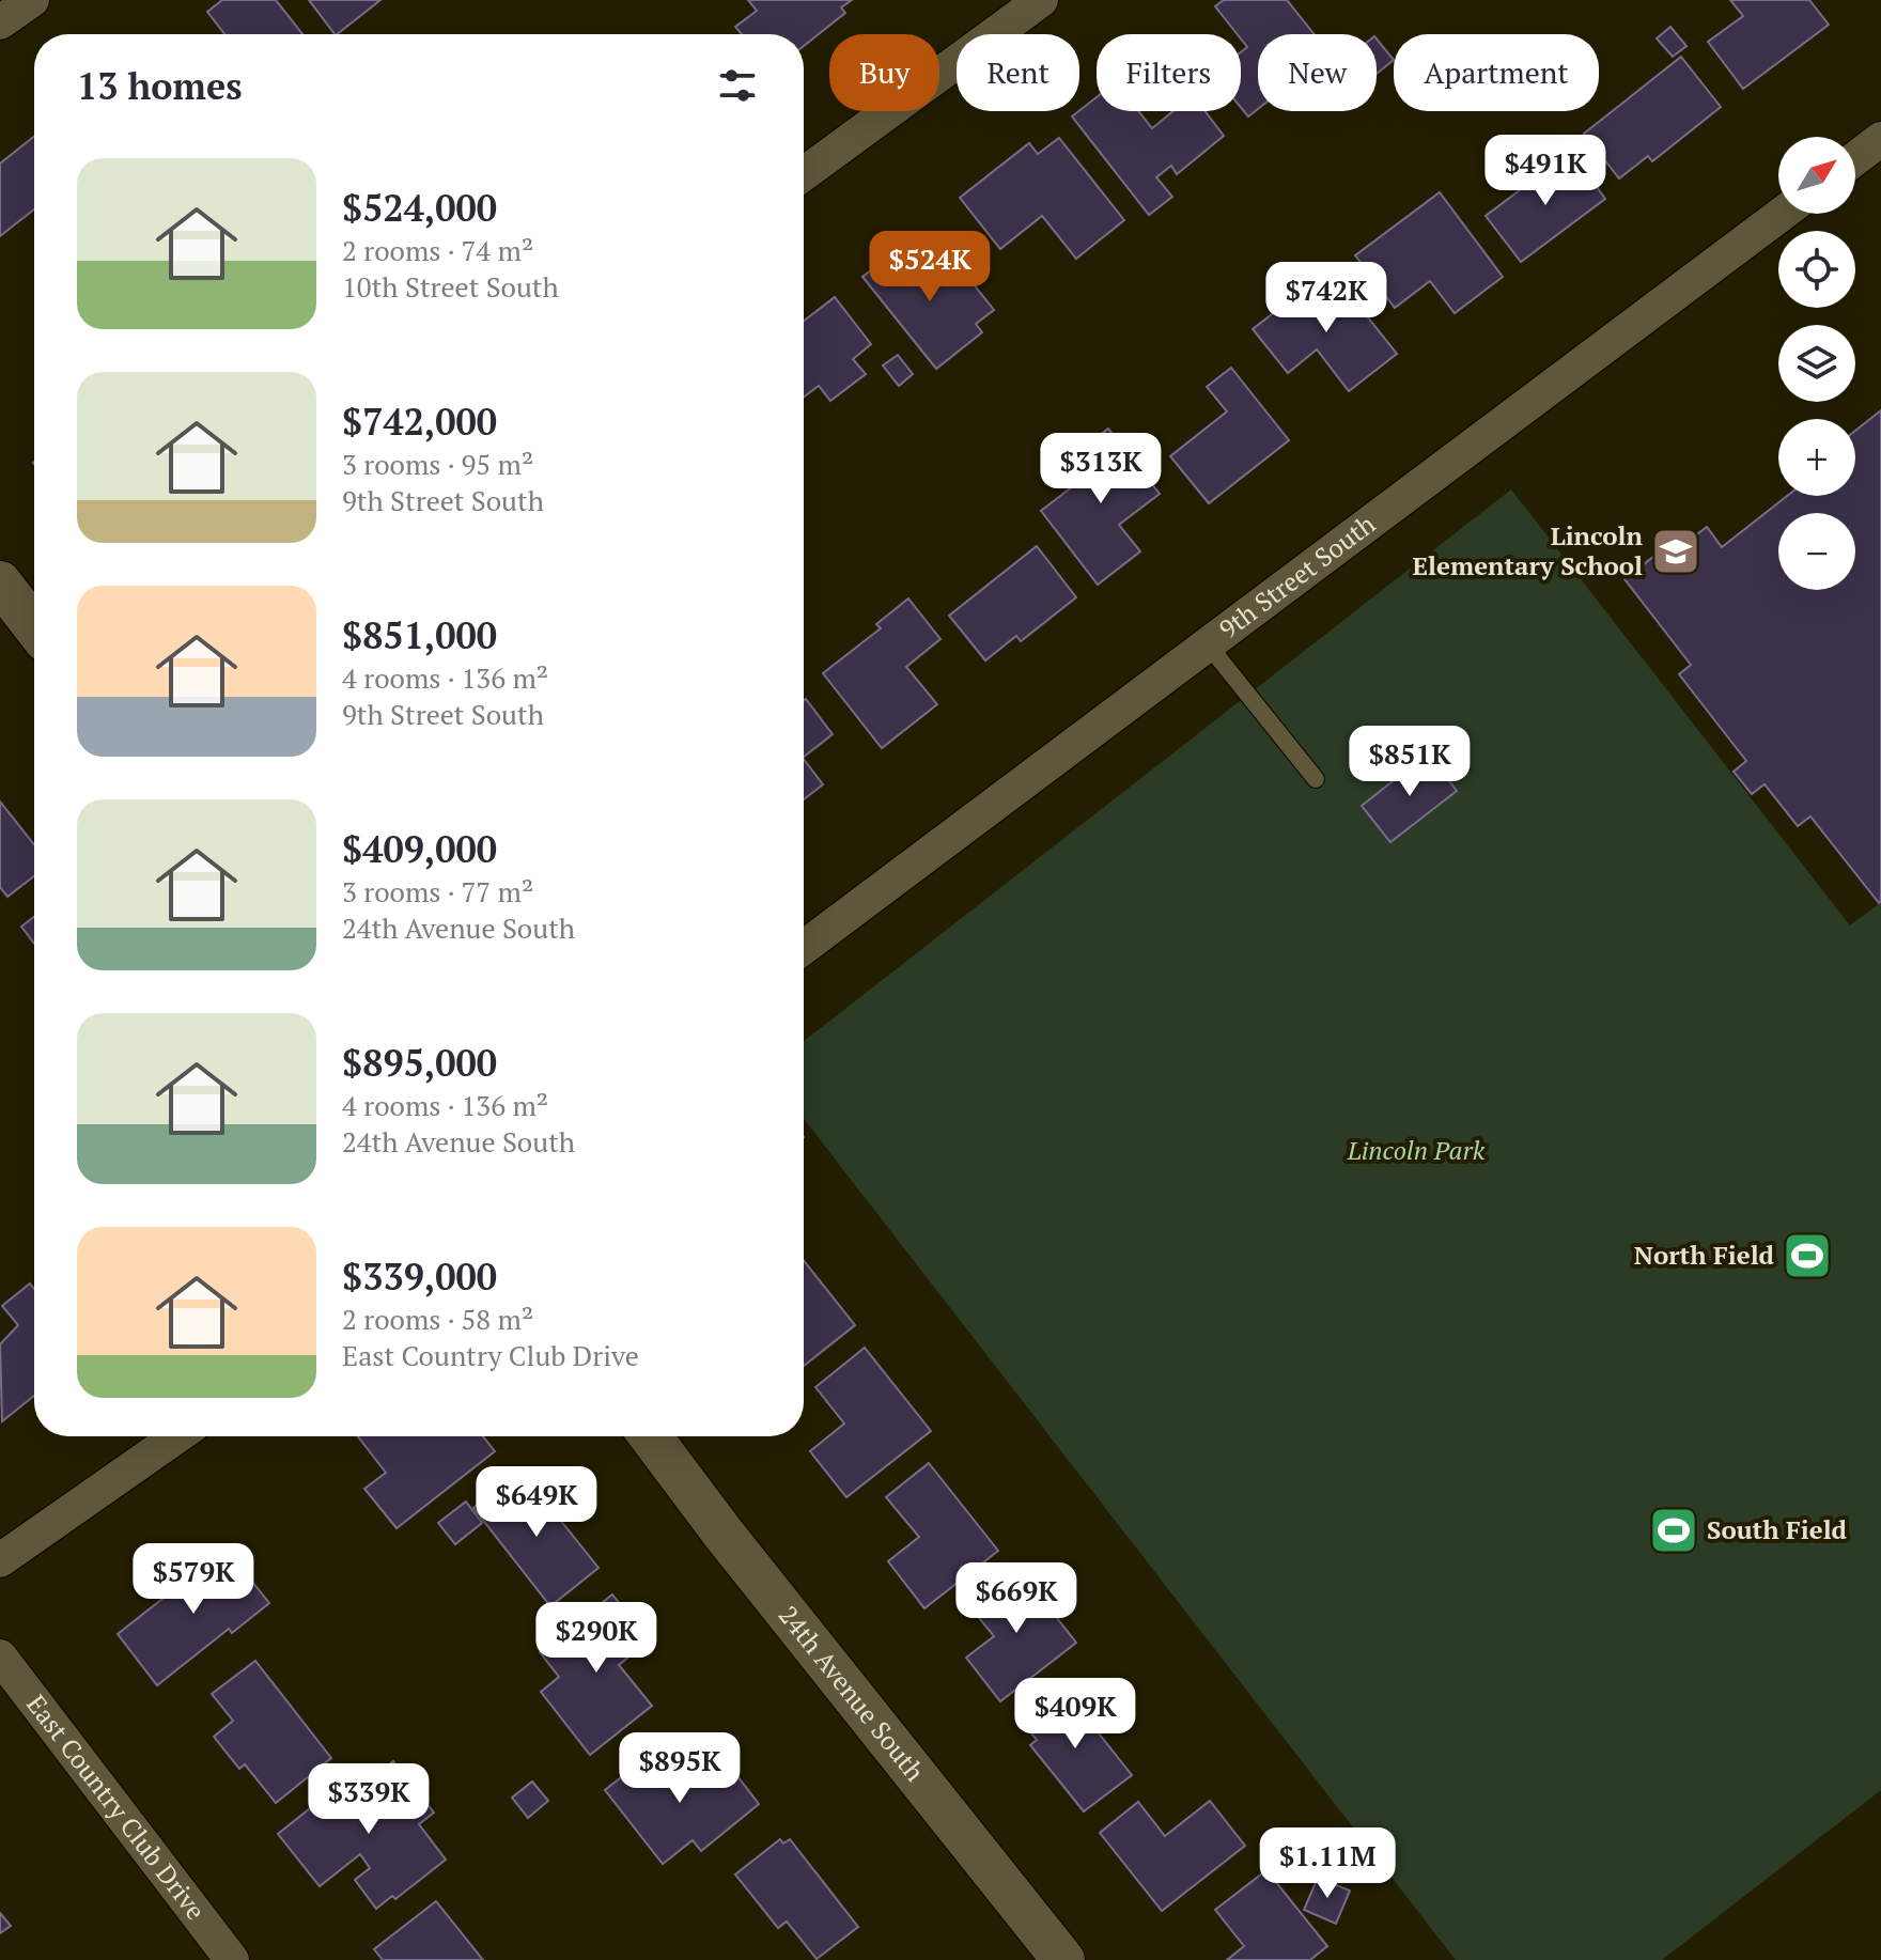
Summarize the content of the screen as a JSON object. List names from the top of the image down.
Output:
{
  "streets": {
    "street": ["9th Street South", "24th Avenue South", "East Country Club Drive"]
  },
  "parks": ["Lincoln Park"],
  "places": {
    "school or university": ["Lincoln Elementary School"],
    "sports": ["North Field", "South Field"]
  },
  "north": "top right",
  "page": {
    "chip": [
      "Buy",
      "Rent",
      "Filters",
      "New",
      "Apartment"
    ],
    "heading": "13 homes",
    "price": [
      "$491K",
      "$524K",
      "$742K",
      "$313K",
      "$851K",
      "$649K",
      "$579K",
      "$669K",
      "$290K",
      "$409K",
      "$895K",
      "$339K",
      "$1.11M"
    ],
    "map_buttons": ["+", "−"],
    "list": [
      {
        "name": "$524,000",
        "note": "2 rooms · 74 m² · 10th Street South"
      },
      {
        "name": "$742,000",
        "note": "3 rooms · 95 m² · 9th Street South"
      },
      {
        "name": "$851,000",
        "note": "4 rooms · 136 m² · 9th Street South"
      },
      {
        "name": "$409,000",
        "note": "3 rooms · 77 m² · 24th Avenue South"
      },
      {
        "name": "$895,000",
        "note": "4 rooms · 136 m² · 24th Avenue South"
      },
      {
        "name": "$339,000",
        "note": "2 rooms · 58 m² · East Country Club Drive"
      }
    ]
  }
}
